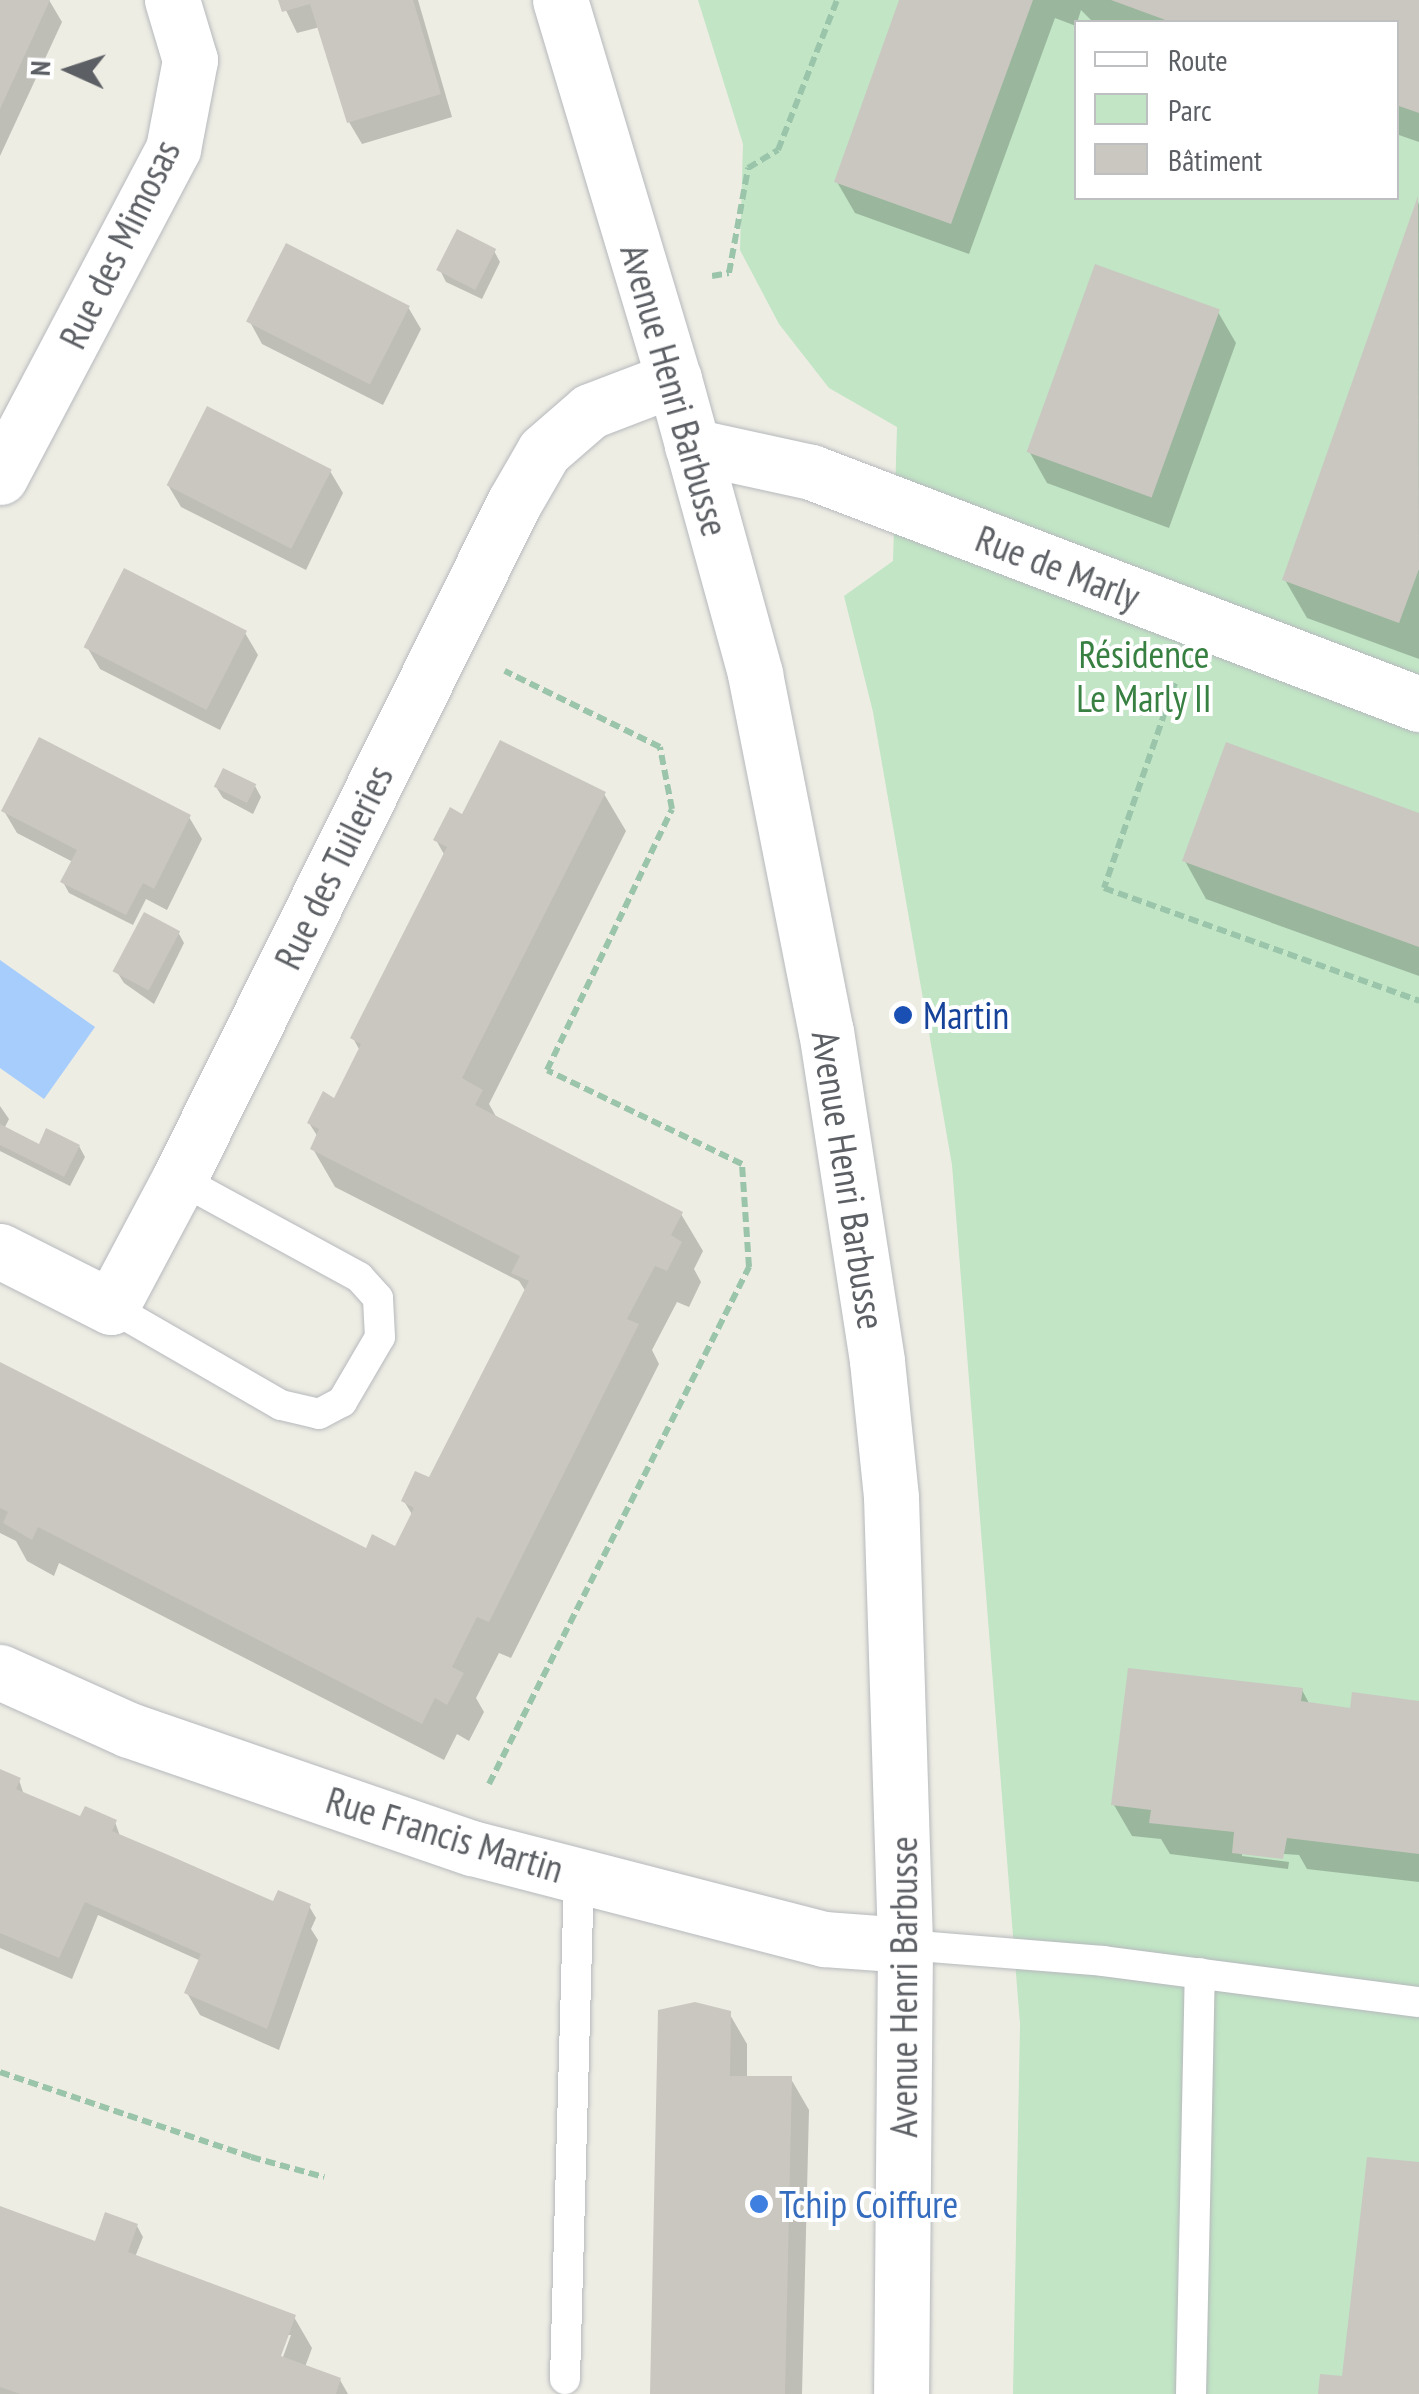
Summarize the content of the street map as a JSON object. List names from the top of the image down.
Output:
{
  "streets": {
    "street": [
      "Rue des Mimosas",
      "Avenue Henri Barbusse",
      "Rue de Marly",
      "Rue des Tuileries",
      "Rue Francis Martin"
    ]
  },
  "crossings": [
    ["Avenue Henri Barbusse", "Rue de Marly"],
    ["Avenue Henri Barbusse", "Rue des Tuileries"],
    ["Avenue Henri Barbusse", "Rue Francis Martin"]
  ],
  "parks": ["Résidence Le Marly II"],
  "places": ["Martin", "Tchip Coiffure"],
  "legend": ["Route", "Parc", "Bâtiment"],
  "north": "left"
}
